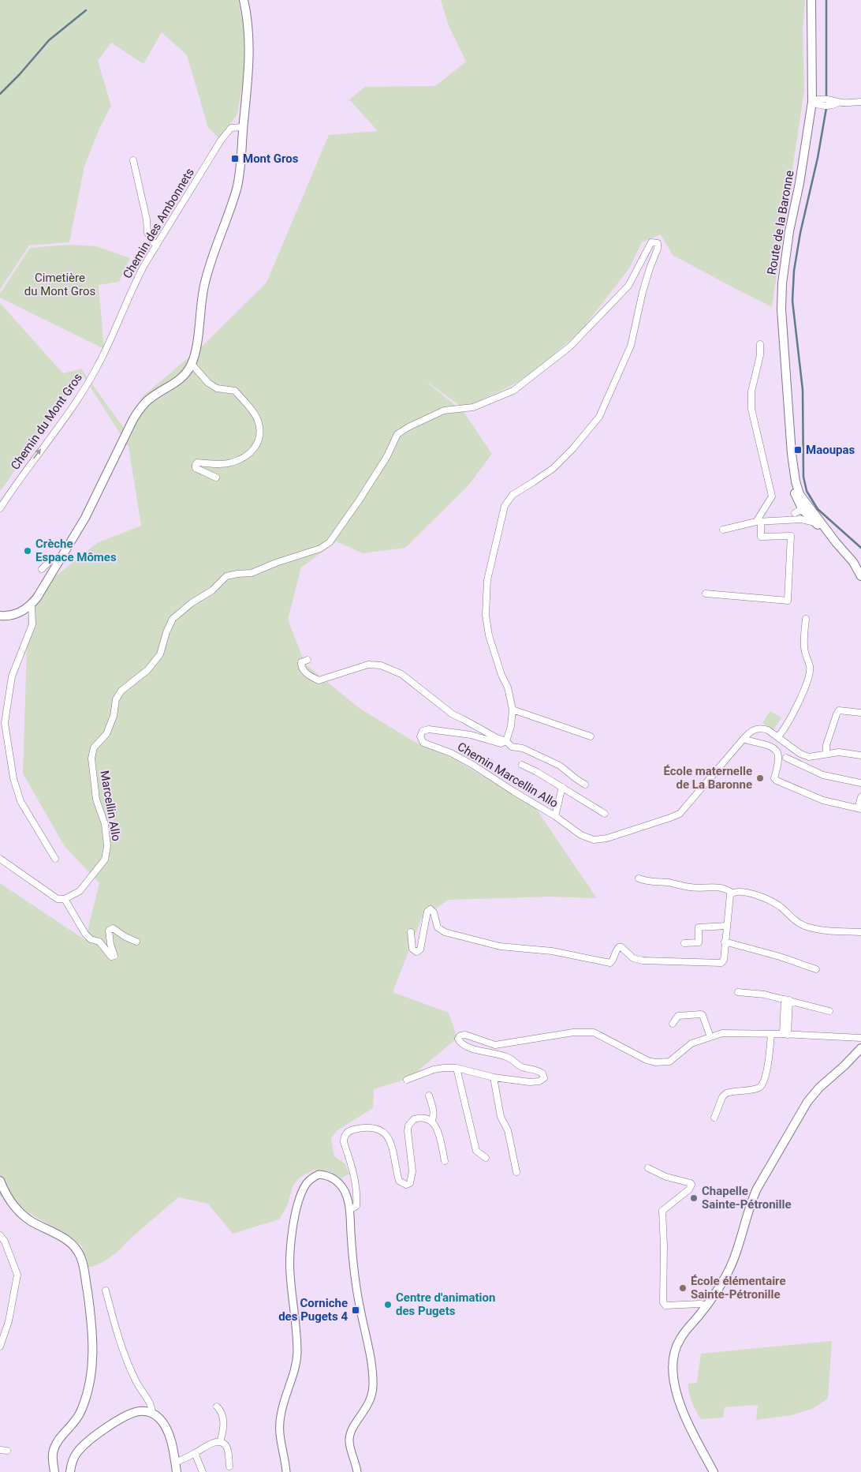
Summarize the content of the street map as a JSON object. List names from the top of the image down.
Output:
{
  "streets": {
    "main road": ["Route de la Baronne"],
    "street": [
      "Chemin des Ambonnets",
      "Chemin du Mont Gros",
      "Chemin Marcellin Allo",
      "Marcellin Allo"
    ]
  },
  "crossings": [
    ["Chemin des Ambonnets", "Chemin du Mont Gros"]
  ],
  "one_way": ["Chemin du Mont Gros"],
  "parks": ["Cimetière du Mont Gros"],
  "places": {
    "transit": ["Mont Gros", "Maoupas", "Corniche des Pugets 4"],
    "other": [
      "Crèche Espace Mômes",
      "École maternelle de La Baronne",
      "Chapelle Sainte-Pétronille",
      "École élémentaire Sainte-Pétronille",
      "Centre d'animation des Pugets"
    ]
  }
}
